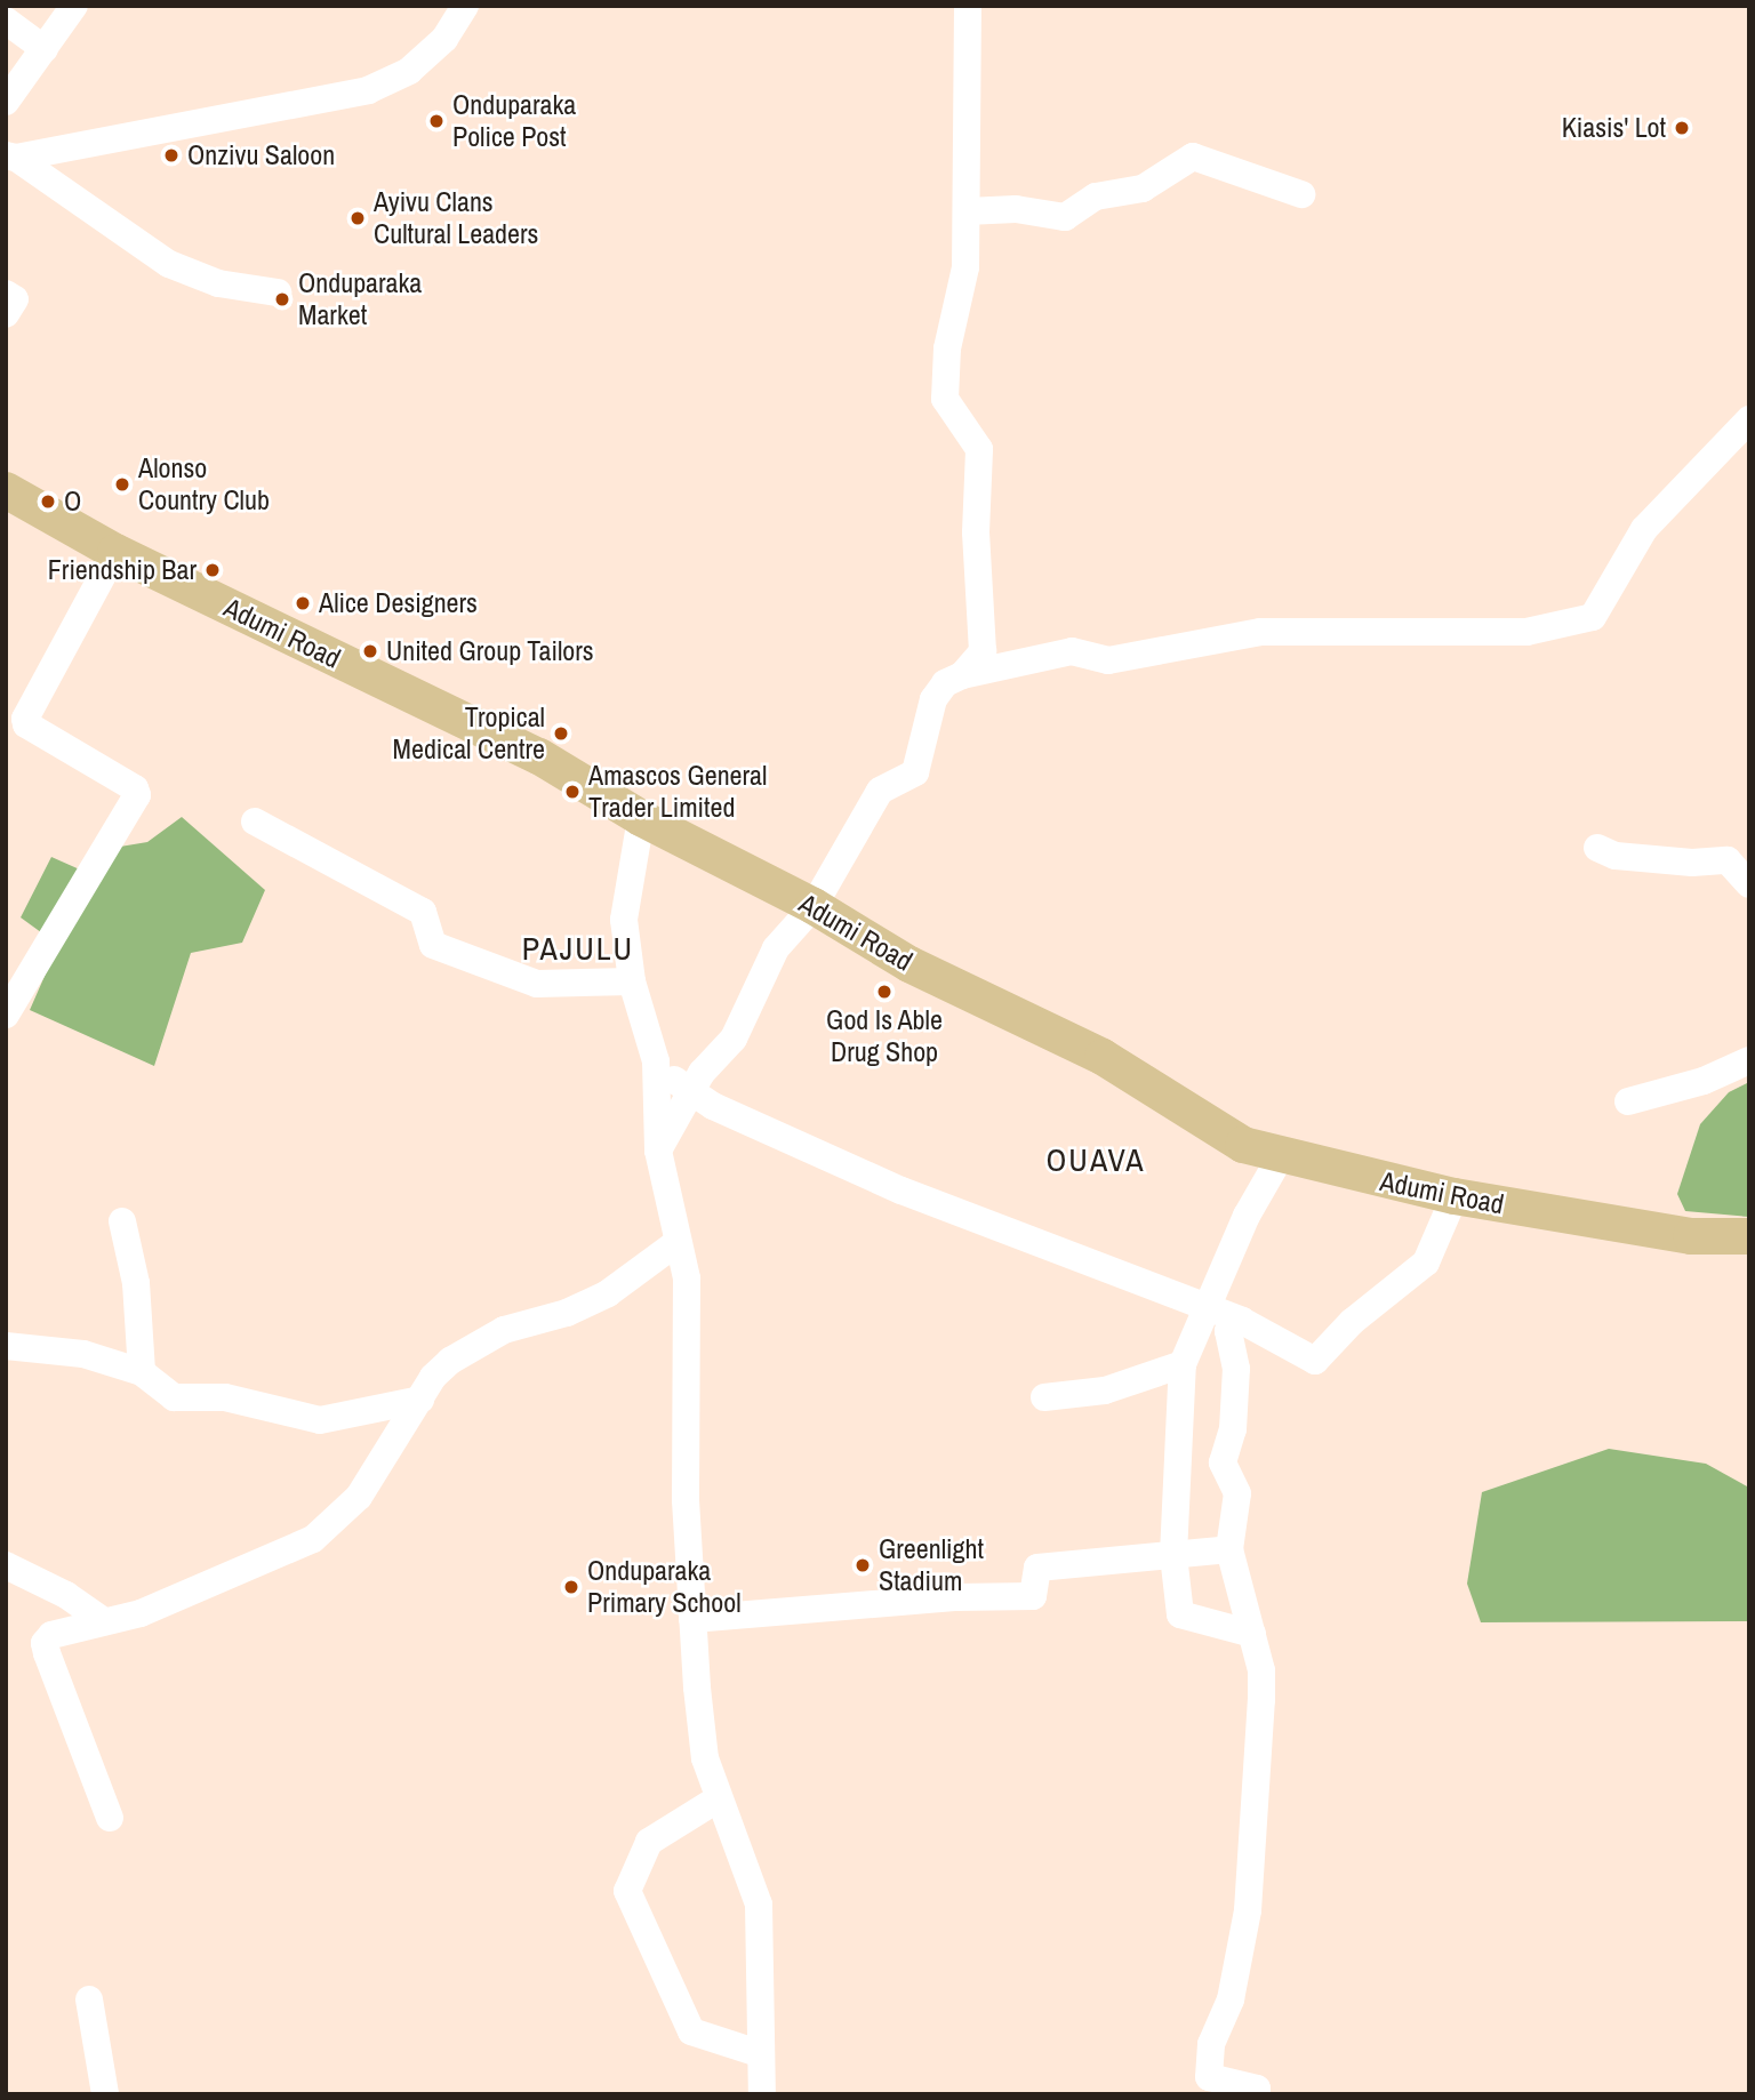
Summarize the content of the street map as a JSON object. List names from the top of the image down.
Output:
{
  "streets": {
    "main road": ["Adumi Road"]
  },
  "districts": ["PAJULU", "OUAVA"],
  "places": [
    "Onduparaka Police Post",
    "Kiasis' Lot",
    "Onzivu Saloon",
    "Ayivu Clans Cultural Leaders",
    "Onduparaka Market",
    "Alonso Country Club",
    "O",
    "Friendship Bar",
    "Alice Designers",
    "United Group Tailors",
    "Tropical Medical Centre",
    "Amascos General Trader Limited",
    "God Is Able Drug Shop",
    "Greenlight Stadium",
    "Onduparaka Primary School"
  ]
}
